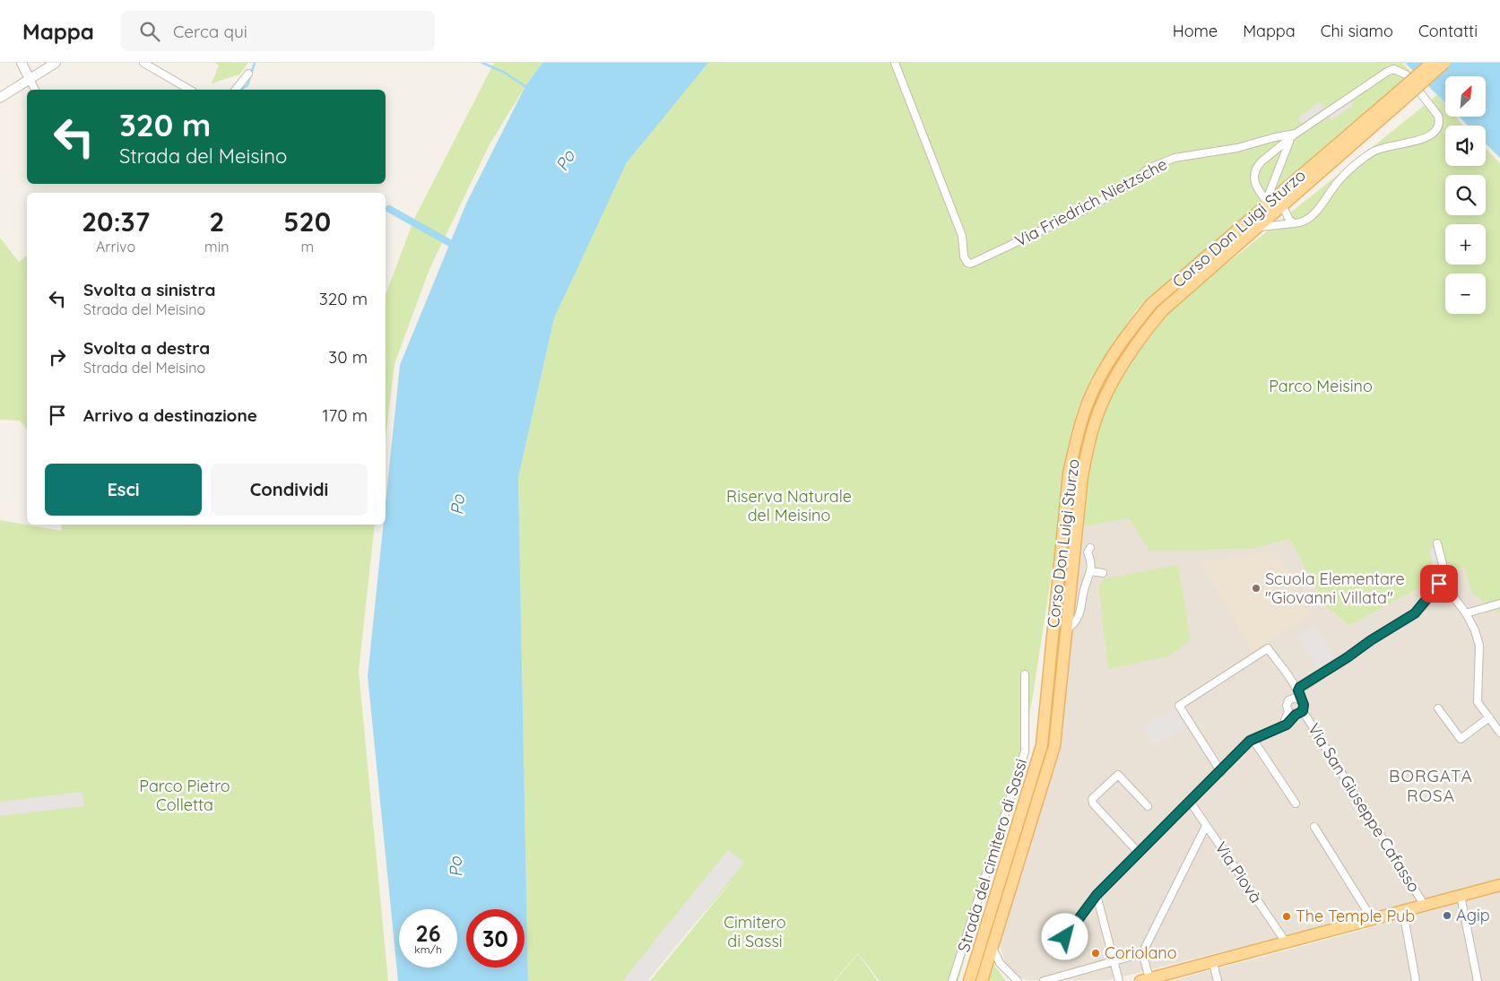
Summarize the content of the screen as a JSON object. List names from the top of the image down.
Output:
{
  "streets": {
    "main road": ["Corso Don Luigi Sturzo"],
    "street": [
      "Via Friedrich Nietzsche",
      "Via San Giuseppe Cafasso",
      "Strada del cimitero di Sassi",
      "Via Piovà"
    ]
  },
  "districts": ["BORGATA ROSA"],
  "water": ["Po"],
  "parks": [
    "Parco Meisino",
    "Riserva Naturale del Meisino",
    "Parco Pietro Colletta",
    "Cimitero di Sassi"
  ],
  "places": [
    "Scuola Elementare \"Giovanni Villata\"",
    "Agip",
    "The Temple Pub",
    "Coriolano"
  ],
  "north": "top right",
  "page": {
    "header": "Mappa",
    "search": "Cerca qui",
    "nav": [
      "Home",
      "Mappa",
      "Chi siamo",
      "Contatti"
    ],
    "map_buttons": ["+", "−"],
    "turn": ["320 m", "Strada del Meisino"],
    "eta": [
      "20:37",
      "Arrivo",
      "2",
      "min",
      "520",
      "m"
    ],
    "list": [
      {
        "name": "Svolta a sinistra",
        "note": "Strada del Meisino",
        "value": "320 m"
      },
      {
        "name": "Svolta a destra",
        "note": "Strada del Meisino",
        "value": "30 m"
      },
      {
        "name": "Arrivo a destinazione",
        "value": "170 m"
      }
    ],
    "buttons": ["Esci", "Condividi"],
    "speed": "26 km/h",
    "limit": "30"
  }
}
